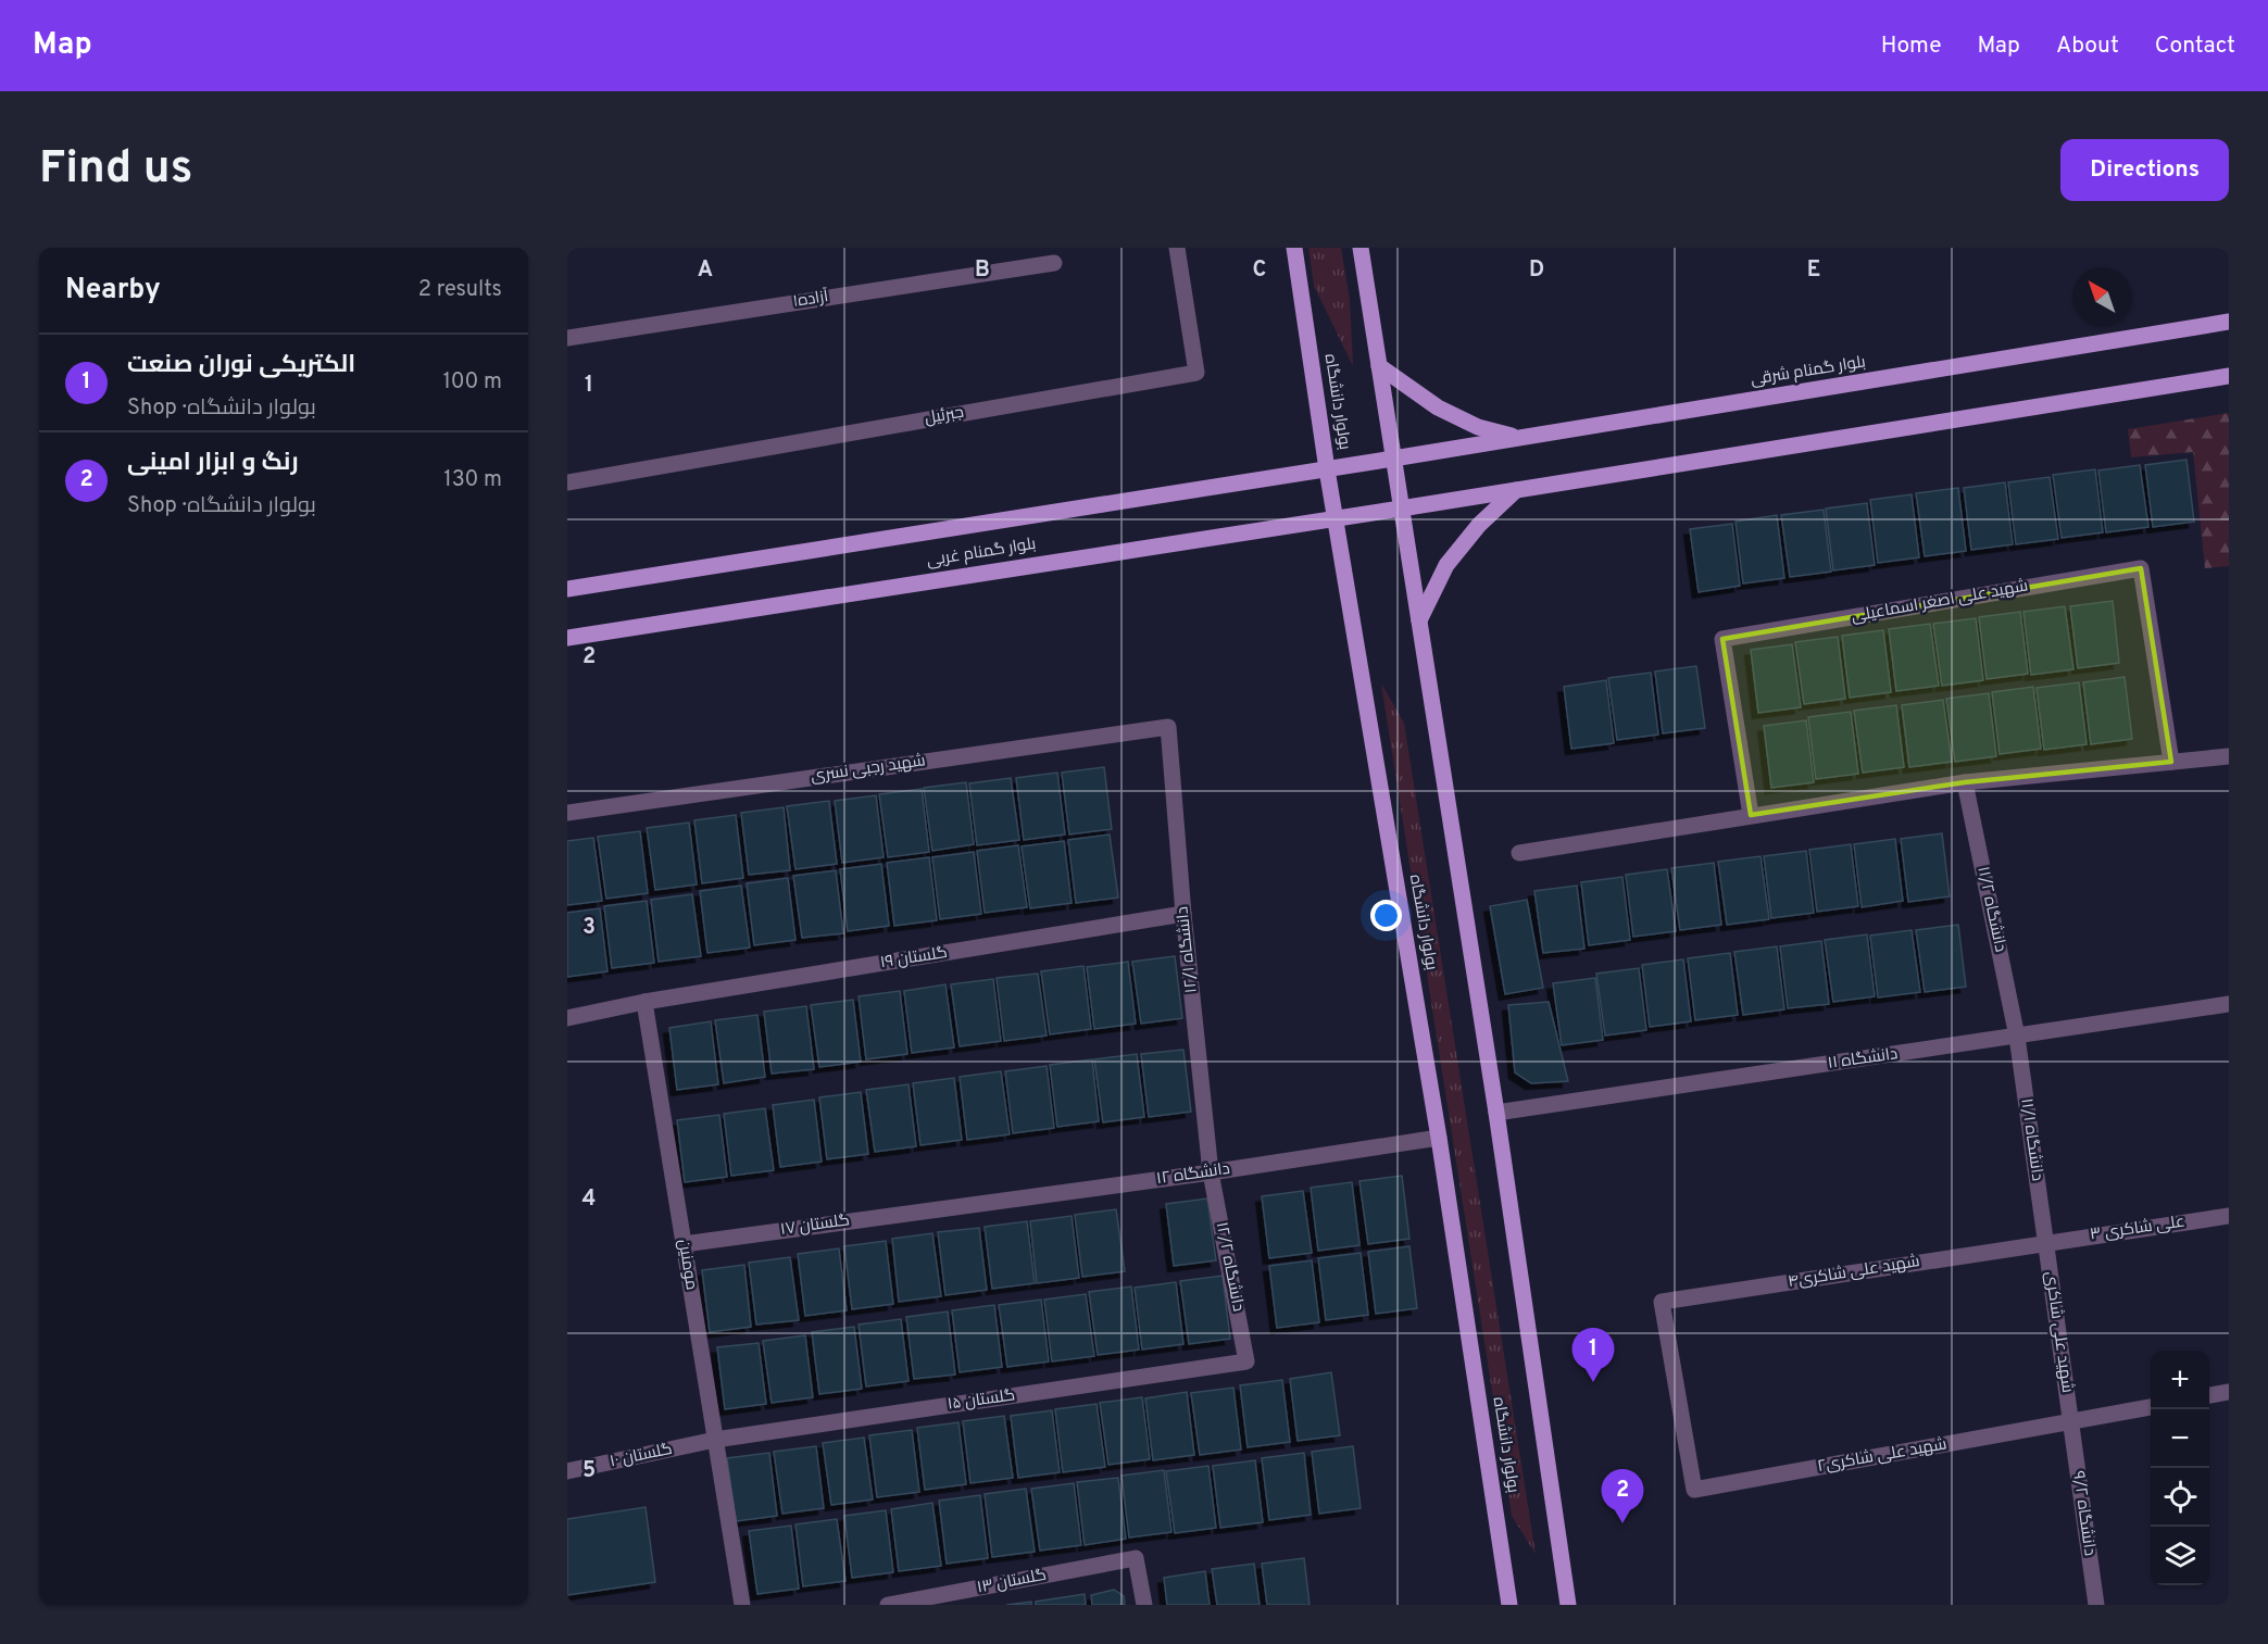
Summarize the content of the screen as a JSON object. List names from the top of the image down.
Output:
{
  "streets": {
    "main road": ["بلوار گمنام شرقی", "بولوار دانشگاه", "بلوار گمنام غربی"],
    "street": [
      "آزاده۱",
      "جبرئیل",
      "شهید علی اصغر اسماعیلی",
      "شهید رجبی نسری",
      "دانشگاه ۱۱/۲",
      "دانشگاه ۱۲/۱",
      "گلستان ۱۹",
      "دانشگاه ۱۱",
      "دانشگاه ۱۱/۱",
      "دانشگاه ۱۲",
      "گلستان ۱۷",
      "علی شاکری ۳",
      "مومنین",
      "دانشگاه ۱۲/۲",
      "شهید علی شاکری۴",
      "شهید علی شاکری",
      "گلستان ۱۵",
      "گلستان ۱۰",
      "شهید علی شاکری۲",
      "دانشگاه ۹/۲",
      "گلستان ۱۳"
    ]
  },
  "crossings": [
    ["بلوار گمنام شرقی", "بلوار گمنام غربی"],
    ["بولوار دانشگاه", "بلوار گمنام غربی"],
    ["بولوار دانشگاه", "دانشگاه ۱۲"],
    ["شهید رجبی نسری", "دانشگاه ۱۲/۱"],
    ["دانشگاه ۱۱/۲", "دانشگاه ۱۱"],
    ["دانشگاه ۱۱/۲", "دانشگاه ۱۱/۱"],
    ["دانشگاه ۱۲/۱", "گلستان ۱۹"],
    ["دانشگاه ۱۲/۱", "دانشگاه ۱۲"],
    ["دانشگاه ۱۲/۱", "دانشگاه ۱۲/۲"],
    ["گلستان ۱۹", "مومنین"],
    ["دانشگاه ۱۱", "دانشگاه ۱۱/۱"],
    ["دانشگاه ۱۱/۱", "علی شاکری ۳"],
    ["دانشگاه ۱۱/۱", "شهید علی شاکری۴"],
    ["دانشگاه ۱۱/۱", "شهید علی شاکری"],
    ["دانشگاه ۱۲", "گلستان ۱۷"],
    ["دانشگاه ۱۲", "دانشگاه ۱۲/۲"],
    ["گلستان ۱۷", "مومنین"],
    ["علی شاکری ۳", "شهید علی شاکری۴"],
    ["علی شاکری ۳", "شهید علی شاکری"],
    ["مومنین", "گلستان ۱۵"],
    ["مومنین", "گلستان ۱۰"],
    ["دانشگاه ۱۲/۲", "گلستان ۱۵"],
    ["شهید علی شاکری۴", "شهید علی شاکری"],
    ["شهید علی شاکری۴", "شهید علی شاکری۲"],
    ["شهید علی شاکری", "شهید علی شاکری۲"],
    ["شهید علی شاکری", "دانشگاه ۹/۲"],
    ["گلستان ۱۵", "گلستان ۱۰"],
    ["شهید علی شاکری۲", "دانشگاه ۹/۲"]
  ],
  "north": "top left",
  "page": {
    "header": "Map",
    "nav": [
      "Home",
      "Map",
      "About",
      "Contact"
    ],
    "buttons": "Directions",
    "title": "Find us",
    "heading": ["Nearby", "2 results"],
    "list": [
      {
        "mark": "1",
        "name": "الکتریکی نوران صنعت",
        "note": "Shop · بولوار دانشگاه",
        "value": "100 m"
      },
      {
        "mark": "2",
        "name": "رنگ و ابزار امینی",
        "note": "Shop · بولوار دانشگاه",
        "value": "130 m"
      }
    ],
    "pins": ["1", "2"],
    "map_buttons": ["+", "−"]
  },
  "grid": {
    "columns": [
      "A",
      "B",
      "C",
      "D",
      "E"
    ],
    "rows": [
      "1",
      "2",
      "3",
      "4",
      "5"
    ]
  }
}
